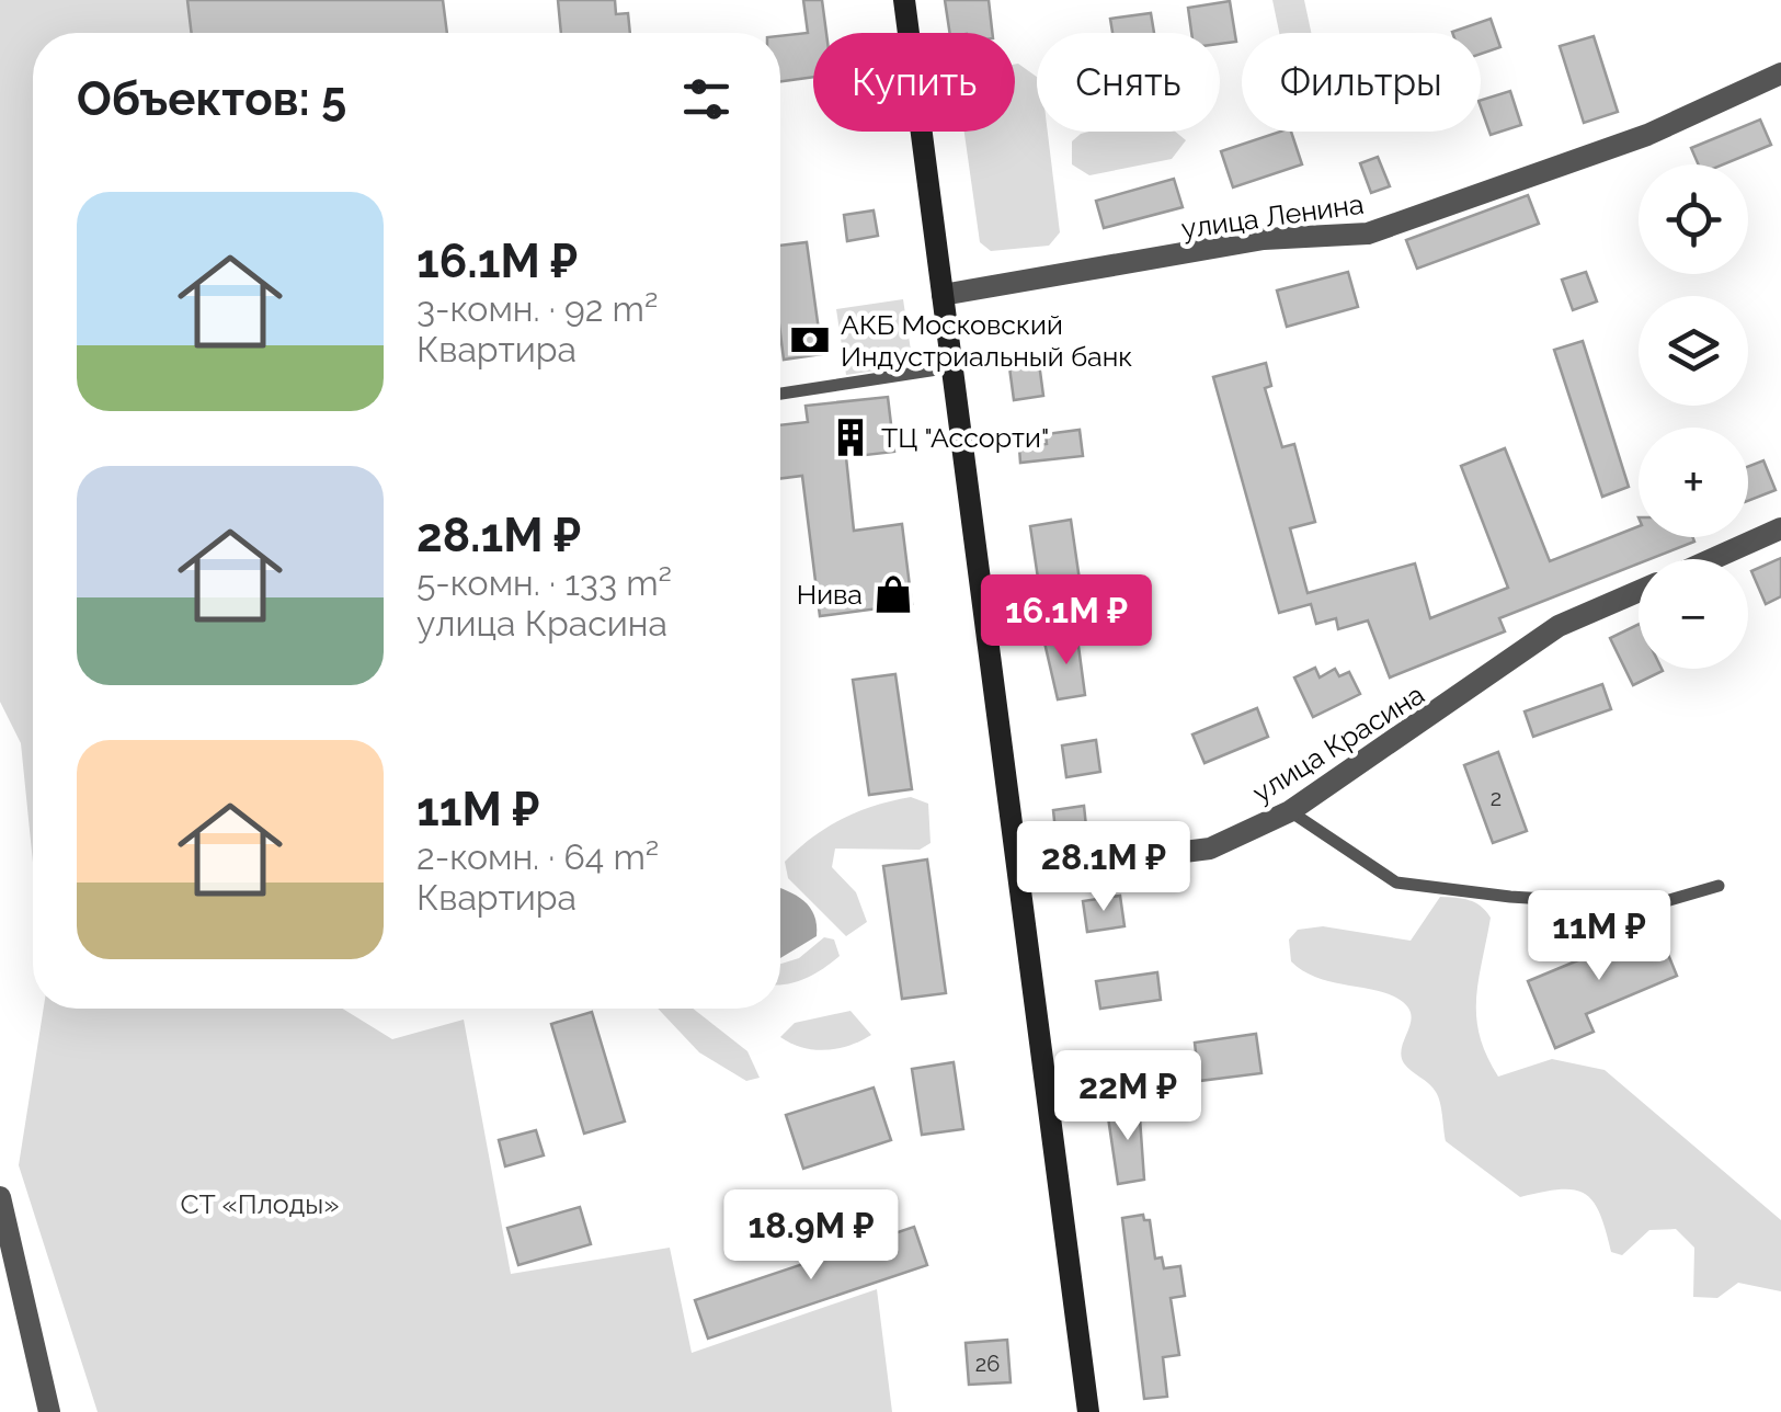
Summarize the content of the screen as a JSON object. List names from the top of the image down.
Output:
{
  "streets": {
    "street": ["улица Ленина", "улица Красина"]
  },
  "parks": ["СТ «Плоды»"],
  "places": {
    "bank": ["АКБ Московский Индустриальный банк"],
    "building": ["ТЦ \"Ассорти\""],
    "shop": ["Нива"]
  },
  "house_numbers": ["2", "26"],
  "page": {
    "chip": ["Купить", "Снять", "Фильтры"],
    "heading": "Объектов: 5",
    "map_buttons": ["+", "−"],
    "list": [
      {
        "name": "16.1M ₽",
        "note": "3-комн. · 92 m² · Квартира"
      },
      {
        "name": "28.1M ₽",
        "note": "5-комн. · 133 m² · улица Красина"
      },
      {
        "name": "11M ₽",
        "note": "2-комн. · 64 m² · Квартира"
      }
    ],
    "price": [
      "16.1M ₽",
      "28.1M ₽",
      "11M ₽",
      "22M ₽",
      "18.9M ₽"
    ]
  }
}
